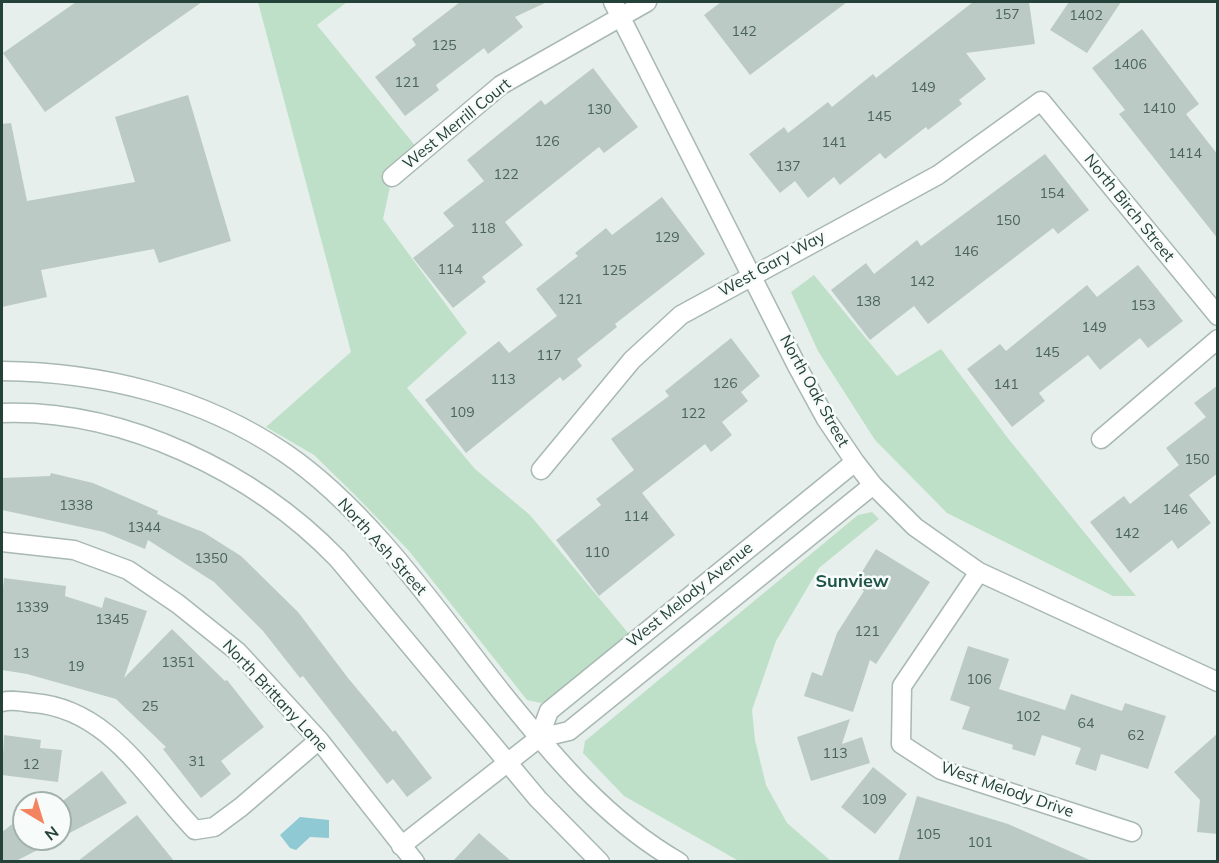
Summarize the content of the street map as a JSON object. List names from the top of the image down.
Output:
{
  "streets": {
    "street": [
      "West Merrill Court",
      "North Birch Street",
      "West Gary Way",
      "North Oak Street",
      "North Ash Street",
      "West Melody Avenue",
      "North Brittany Lane",
      "West Melody Drive"
    ]
  },
  "crossings": [
    ["West Merrill Court", "North Oak Street"],
    ["North Birch Street", "West Gary Way"],
    ["West Gary Way", "North Oak Street"],
    ["North Oak Street", "West Melody Avenue"],
    ["North Oak Street", "West Melody Drive"],
    ["North Ash Street", "West Melody Avenue"],
    ["West Melody Avenue", "North Brittany Lane"]
  ],
  "districts": ["Sunview"],
  "house_numbers": [
    "157",
    "1402",
    "142",
    "125",
    "1406",
    "121",
    "149",
    "1410",
    "130",
    "145",
    "126",
    "141",
    "1414",
    "137",
    "122",
    "154",
    "150",
    "118",
    "129",
    "146",
    "114",
    "125",
    "142",
    "121",
    "138",
    "153",
    "149",
    "145",
    "117",
    "113",
    "126",
    "141",
    "109",
    "122",
    "150",
    "1338",
    "146",
    "114",
    "1344",
    "142",
    "110",
    "1350",
    "1339",
    "1345",
    "121",
    "13",
    "1351",
    "19",
    "106",
    "25",
    "102",
    "64",
    "62",
    "113",
    "31",
    "12",
    "109",
    "105",
    "101"
  ],
  "north": "bottom right"
}
